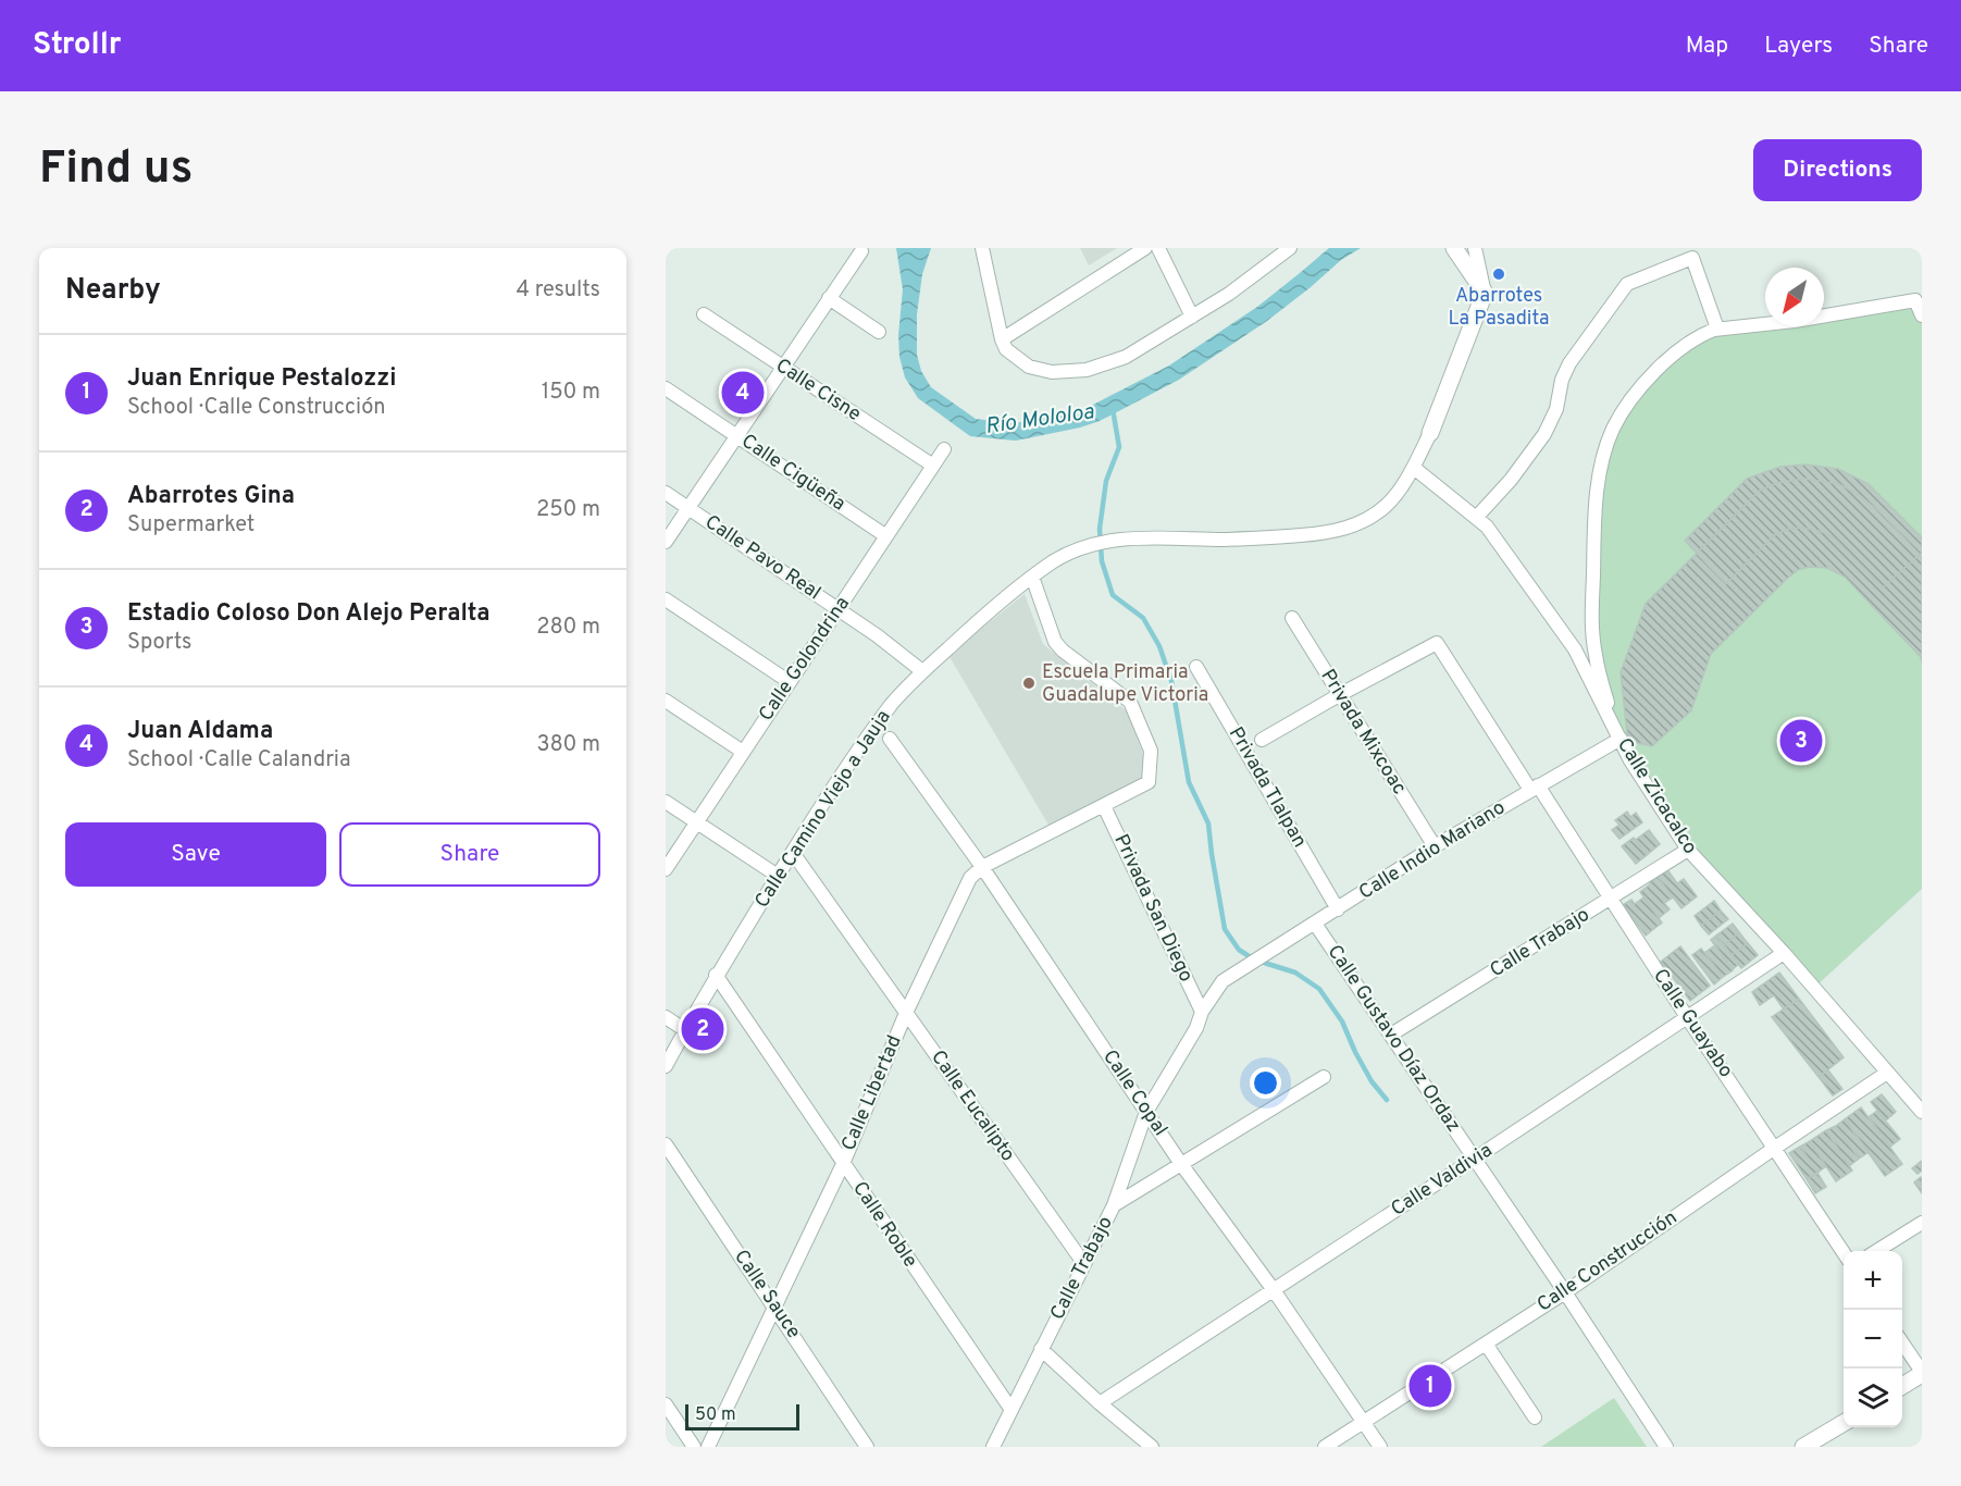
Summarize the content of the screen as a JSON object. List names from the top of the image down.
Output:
{
  "streets": {
    "street": [
      "Calle Cisne",
      "Calle Cigüeña",
      "Calle Pavo Real",
      "Calle Golondrina",
      "Privada Mixcoac",
      "Privada Tlalpan",
      "Calle Zicacalco",
      "Calle Camino Viejo a Jauja",
      "Calle Indio Mariano",
      "Privada San Diego",
      "Calle Trabajo",
      "Calle Guayabo",
      "Calle Gustavo Díaz Ordaz",
      "Calle Libertad",
      "Calle Copal",
      "Calle Eucalipto",
      "Calle Valdivia",
      "Calle Roble",
      "Calle Construcción",
      "Calle Sauce"
    ]
  },
  "crossings": [
    ["Calle Cisne", "Calle Golondrina"],
    ["Calle Cigüeña", "Calle Golondrina"],
    ["Calle Pavo Real", "Calle Golondrina"],
    ["Calle Pavo Real", "Calle Camino Viejo a Jauja"],
    ["Privada Mixcoac", "Calle Indio Mariano"],
    ["Privada Mixcoac", "Calle Guayabo"],
    ["Privada Tlalpan", "Calle Indio Mariano"],
    ["Calle Zicacalco", "Calle Camino Viejo a Jauja"],
    ["Calle Zicacalco", "Calle Indio Mariano"],
    ["Calle Zicacalco", "Calle Trabajo"],
    ["Calle Zicacalco", "Calle Valdivia"],
    ["Calle Zicacalco", "Calle Construcción"],
    ["Calle Camino Viejo a Jauja", "Calle Libertad"],
    ["Calle Camino Viejo a Jauja", "Calle Eucalipto"],
    ["Calle Camino Viejo a Jauja", "Calle Roble"],
    ["Calle Indio Mariano", "Privada San Diego"],
    ["Calle Indio Mariano", "Calle Trabajo"],
    ["Calle Indio Mariano", "Calle Guayabo"],
    ["Calle Indio Mariano", "Calle Gustavo Díaz Ordaz"],
    ["Calle Indio Mariano", "Calle Copal"],
    ["Privada San Diego", "Calle Libertad"],
    ["Calle Trabajo", "Calle Guayabo"],
    ["Calle Trabajo", "Calle Gustavo Díaz Ordaz"],
    ["Calle Trabajo", "Calle Copal"],
    ["Calle Trabajo", "Calle Eucalipto"],
    ["Calle Trabajo", "Calle Roble"],
    ["Calle Guayabo", "Calle Valdivia"],
    ["Calle Guayabo", "Calle Construcción"],
    ["Calle Gustavo Díaz Ordaz", "Calle Valdivia"],
    ["Calle Gustavo Díaz Ordaz", "Calle Construcción"],
    ["Calle Libertad", "Calle Copal"],
    ["Calle Libertad", "Calle Eucalipto"],
    ["Calle Libertad", "Calle Roble"],
    ["Calle Libertad", "Calle Sauce"],
    ["Calle Copal", "Calle Valdivia"],
    ["Calle Copal", "Calle Construcción"]
  ],
  "water": ["Río Mololoa"],
  "places": ["Abarrotes La Pasadita", "Escuela Primaria Guadalupe Victoria"],
  "scale_bar": "50 m",
  "north": "bottom left",
  "page": {
    "header": "Strollr",
    "nav": ["Map", "Layers", "Share"],
    "buttons": [
      "Directions",
      ["Save", "Share"]
    ],
    "title": "Find us",
    "heading": ["Nearby", "4 results"],
    "list": [
      {
        "mark": "1",
        "name": "Juan Enrique Pestalozzi",
        "note": "School · Calle Construcción",
        "value": "150 m"
      },
      {
        "mark": "2",
        "name": "Abarrotes Gina",
        "note": "Supermarket",
        "value": "250 m"
      },
      {
        "mark": "3",
        "name": "Estadio Coloso Don Alejo Peralta",
        "note": "Sports",
        "value": "280 m"
      },
      {
        "mark": "4",
        "name": "Juan Aldama",
        "note": "School · Calle Calandria",
        "value": "380 m"
      }
    ],
    "pins": [
      "4",
      "3",
      "2",
      "1"
    ],
    "map_buttons": ["+", "−"],
    "scale": "50 m"
  }
}
